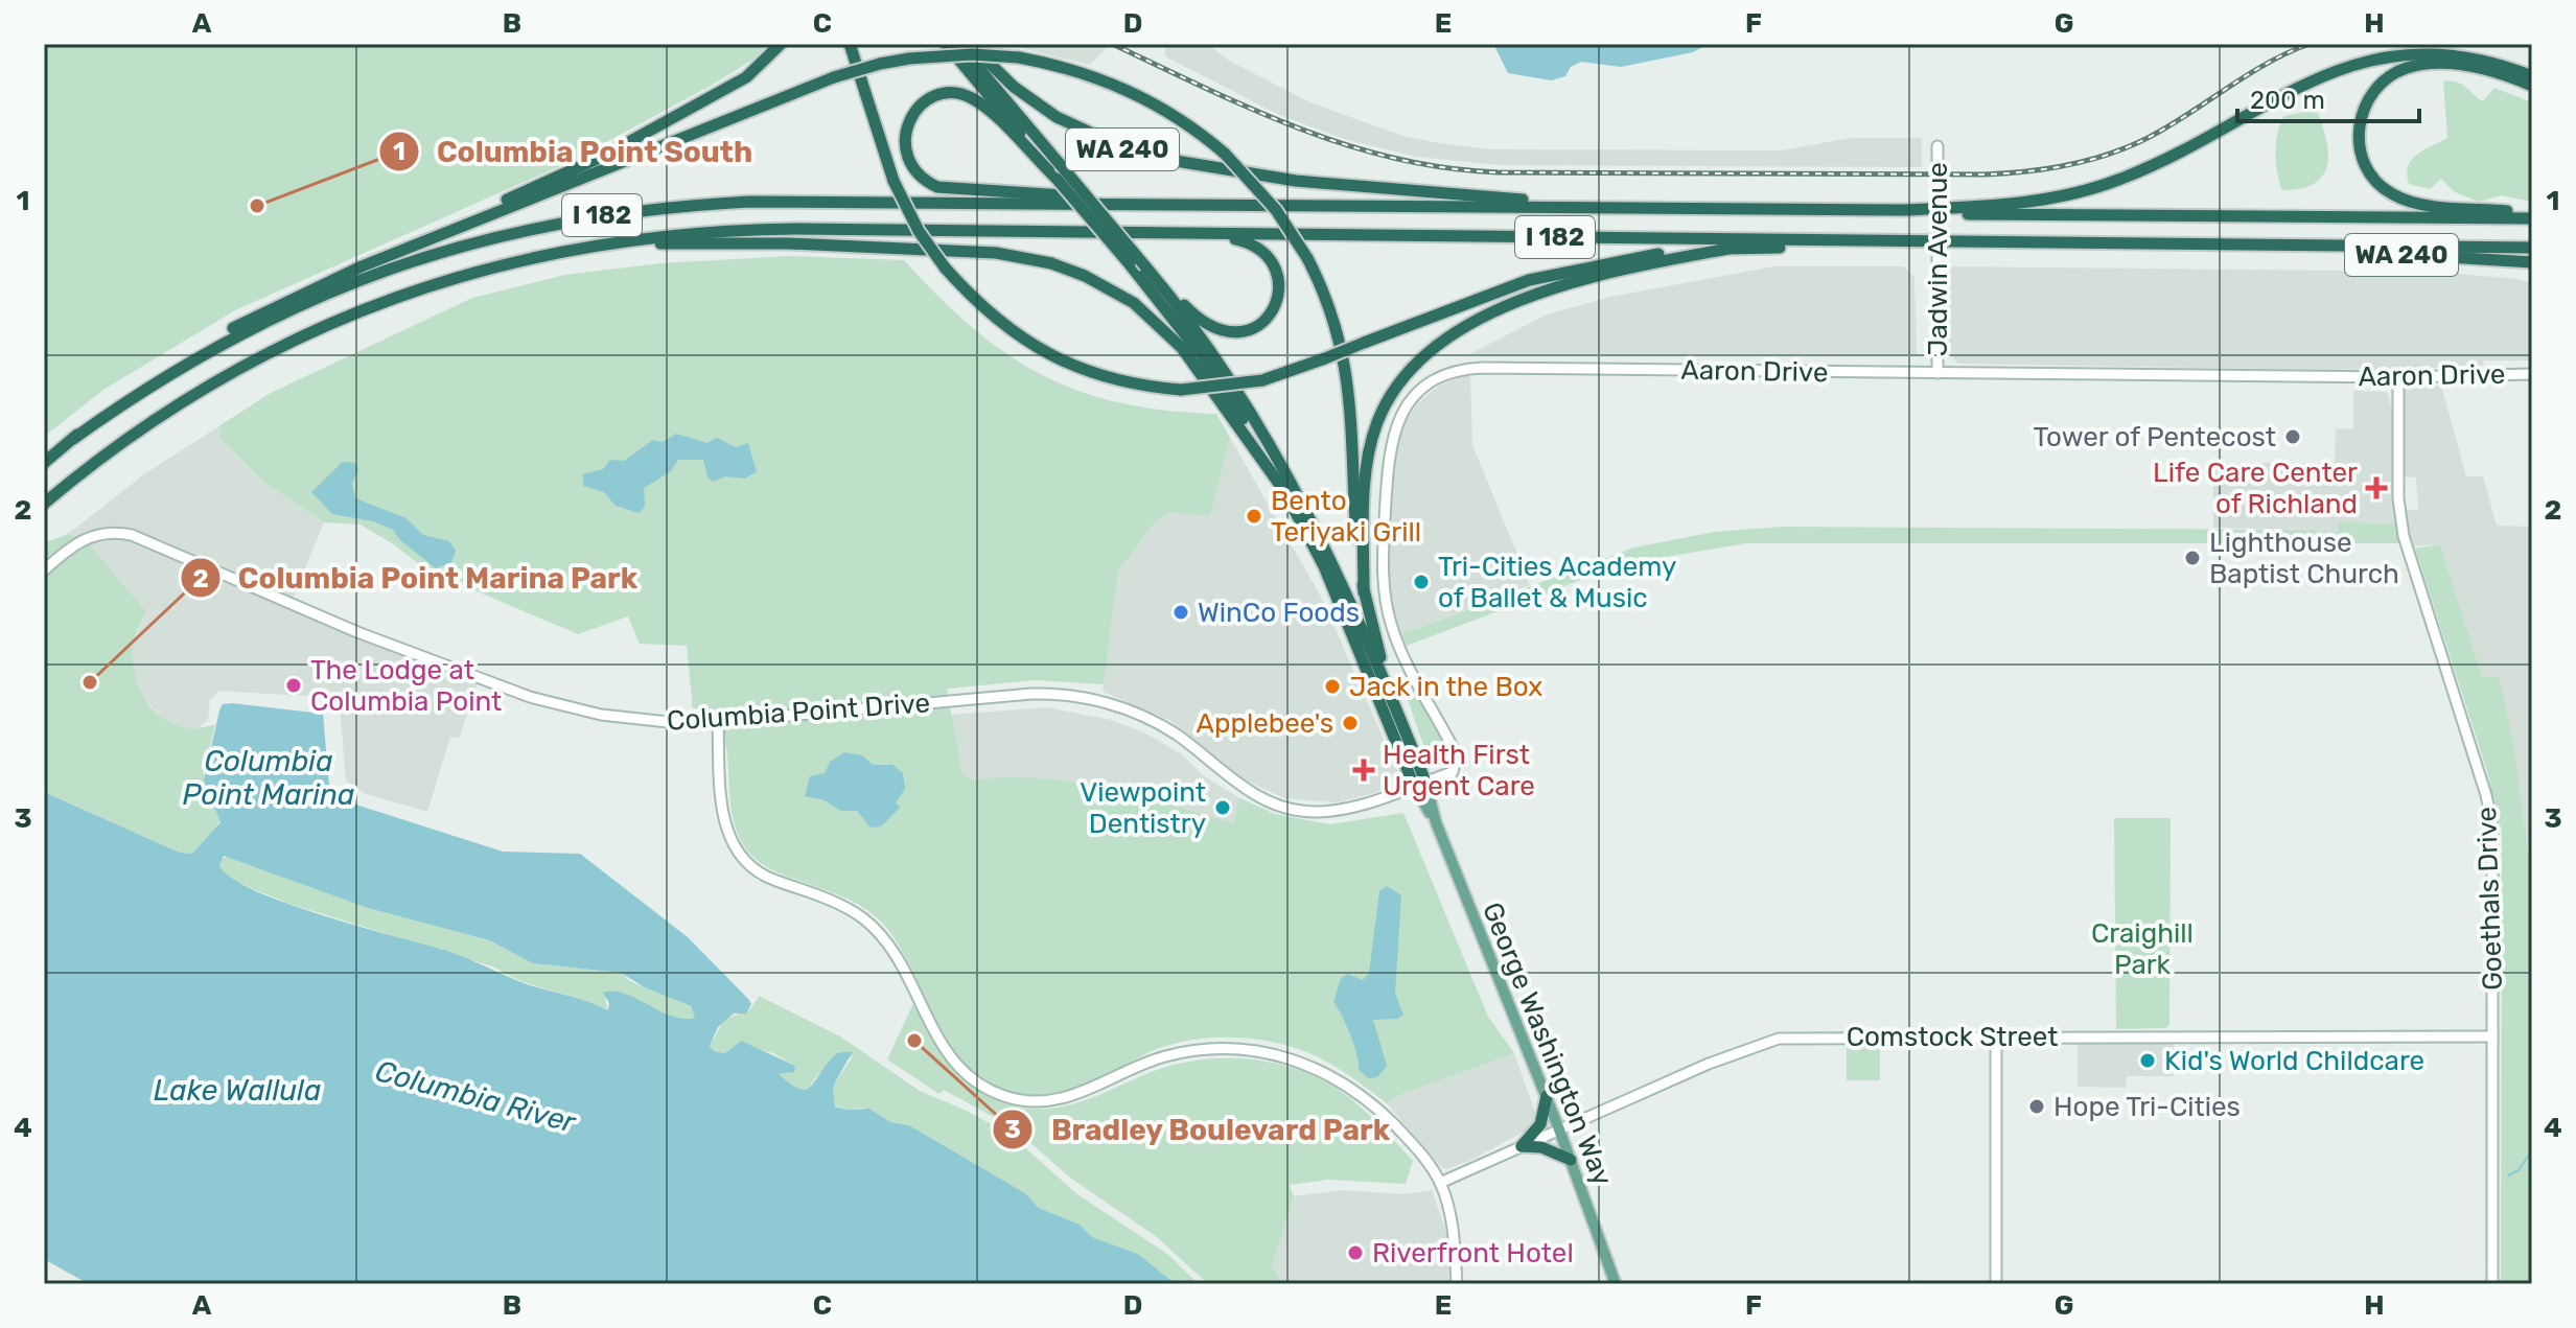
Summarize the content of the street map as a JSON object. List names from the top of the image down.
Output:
{
  "streets": {
    "highway": ["WA 240", "I 182", "George Washington Way"],
    "street": [
      "Jadwin Avenue",
      "Aaron Drive",
      "Columbia Point Drive",
      "Goethals Drive",
      "Comstock Street"
    ]
  },
  "crossings": [
    ["WA 240", "I 182"],
    ["Jadwin Avenue", "Aaron Drive"],
    ["Aaron Drive", "Columbia Point Drive"],
    ["Aaron Drive", "Goethals Drive"],
    ["Aaron Drive", "George Washington Way"],
    ["Columbia Point Drive", "George Washington Way"],
    ["Goethals Drive", "Comstock Street"],
    ["Comstock Street", "George Washington Way"]
  ],
  "water": ["Columbia Point Marina", "Lake Wallula", "Columbia River"],
  "parks": ["Craighill Park"],
  "places": {
    "other": [
      "Columbia Point South",
      "Tower of Pentecost",
      "Bento Teriyaki Grill",
      "Lighthouse Baptist Church",
      "Tri-Cities Academy of Ballet & Music",
      "WinCo Foods",
      "Columbia Point Marina Park",
      "The Lodge at Columbia Point",
      "Jack in the Box",
      "Applebee's",
      "Viewpoint Dentistry",
      "Bradley Boulevard Park",
      "Kid's World Childcare",
      "Hope Tri-Cities",
      "Riverfront Hotel"
    ],
    "health": ["Life Care Center of Richland", "Health First Urgent Care"]
  },
  "scale_bar": "200 m",
  "grid": {
    "columns": [
      "A",
      "B",
      "C",
      "D",
      "E",
      "F",
      "G",
      "H"
    ],
    "rows": [
      "1",
      "2",
      "3",
      "4"
    ]
  }
}
